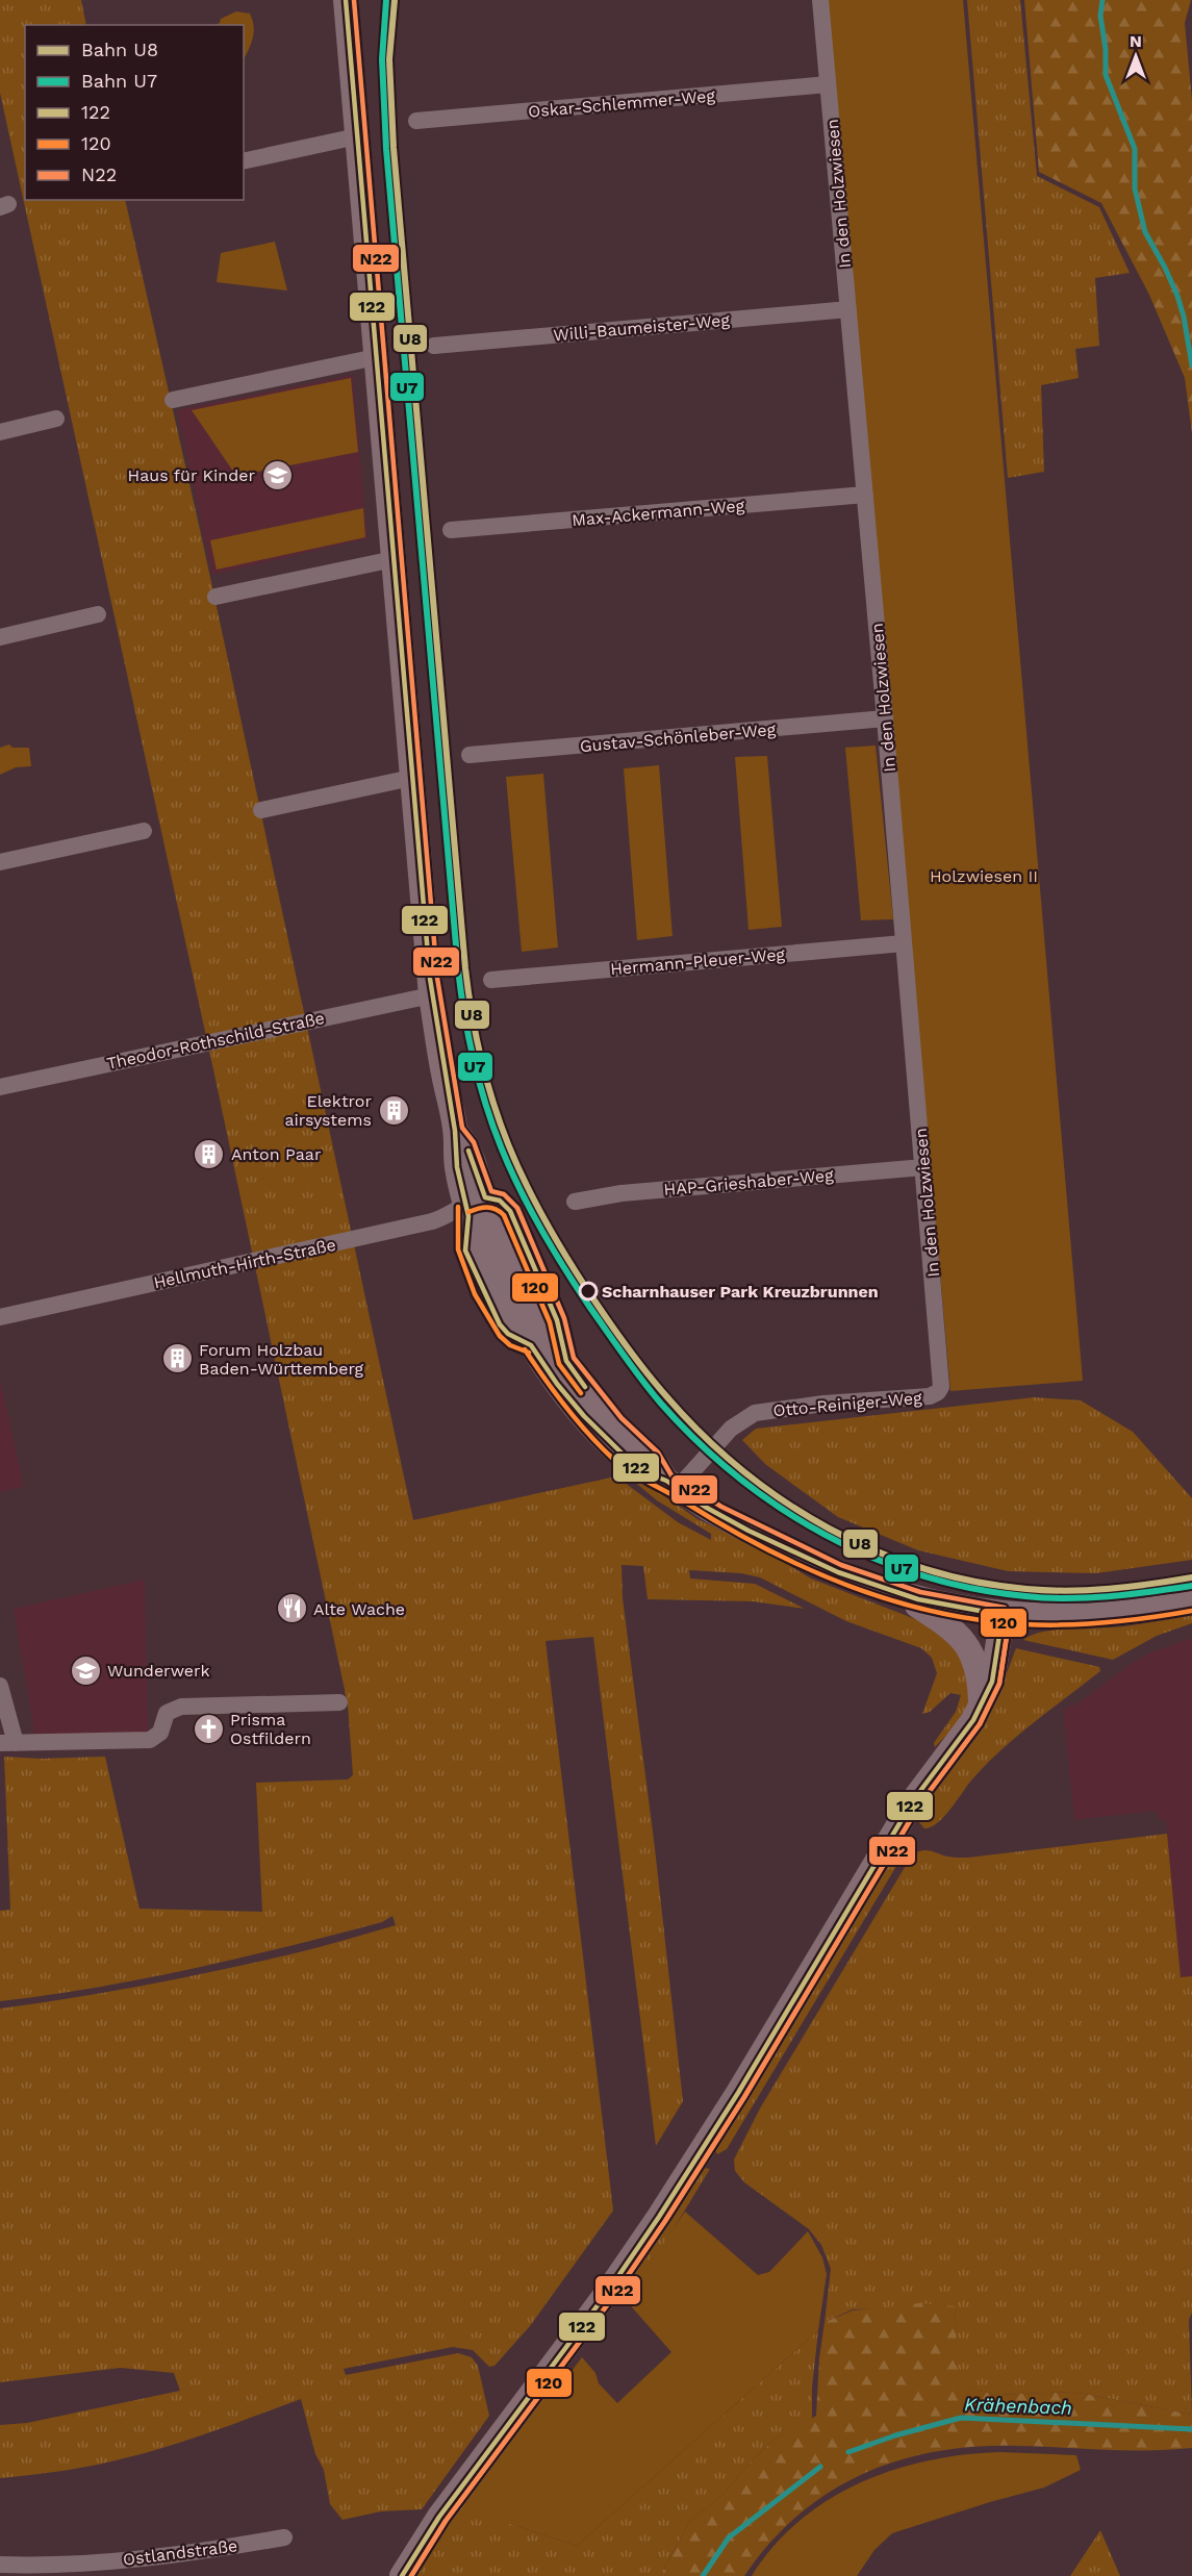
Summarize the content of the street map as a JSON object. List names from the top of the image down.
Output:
{
  "streets": {
    "street": [
      "Oskar-Schlemmer-Weg",
      "In den Holzwiesen",
      "Willi-Baumeister-Weg",
      "Max-Ackermann-Weg",
      "Gustav-Schönleber-Weg",
      "Hermann-Pleuer-Weg",
      "Theodor-Rothschild-Straße",
      "HAP-Grieshaber-Weg",
      "Hellmuth-Hirth-Straße",
      "Otto-Reiniger-Weg",
      "Ostlandstraße"
    ]
  },
  "crossings": [
    ["Oskar-Schlemmer-Weg", "In den Holzwiesen"],
    ["In den Holzwiesen", "Willi-Baumeister-Weg"],
    ["In den Holzwiesen", "Max-Ackermann-Weg"],
    ["In den Holzwiesen", "Gustav-Schönleber-Weg"],
    ["In den Holzwiesen", "Hermann-Pleuer-Weg"],
    ["In den Holzwiesen", "HAP-Grieshaber-Weg"],
    ["In den Holzwiesen", "Otto-Reiniger-Weg"]
  ],
  "water": ["Krähenbach"],
  "parks": ["Holzwiesen II"],
  "places": {
    "school or university": ["Haus für Kinder", "Wunderwerk"],
    "building": ["Elektror airsystems", "Anton Paar", "Forum Holzbau Baden-Württemberg"],
    "other": ["Scharnhauser Park Kreuzbrunnen"],
    "restaurant": ["Alte Wache"],
    "church": ["Prisma Ostfildern"]
  },
  "lines": [
    "rail line U8",
    "rail line U7",
    "transit line 122",
    "transit line N22",
    "transit line 120"
  ],
  "legend": [
    "Bahn U8",
    "Bahn U7",
    "122",
    "120",
    "N22"
  ],
  "north": "top"
}
